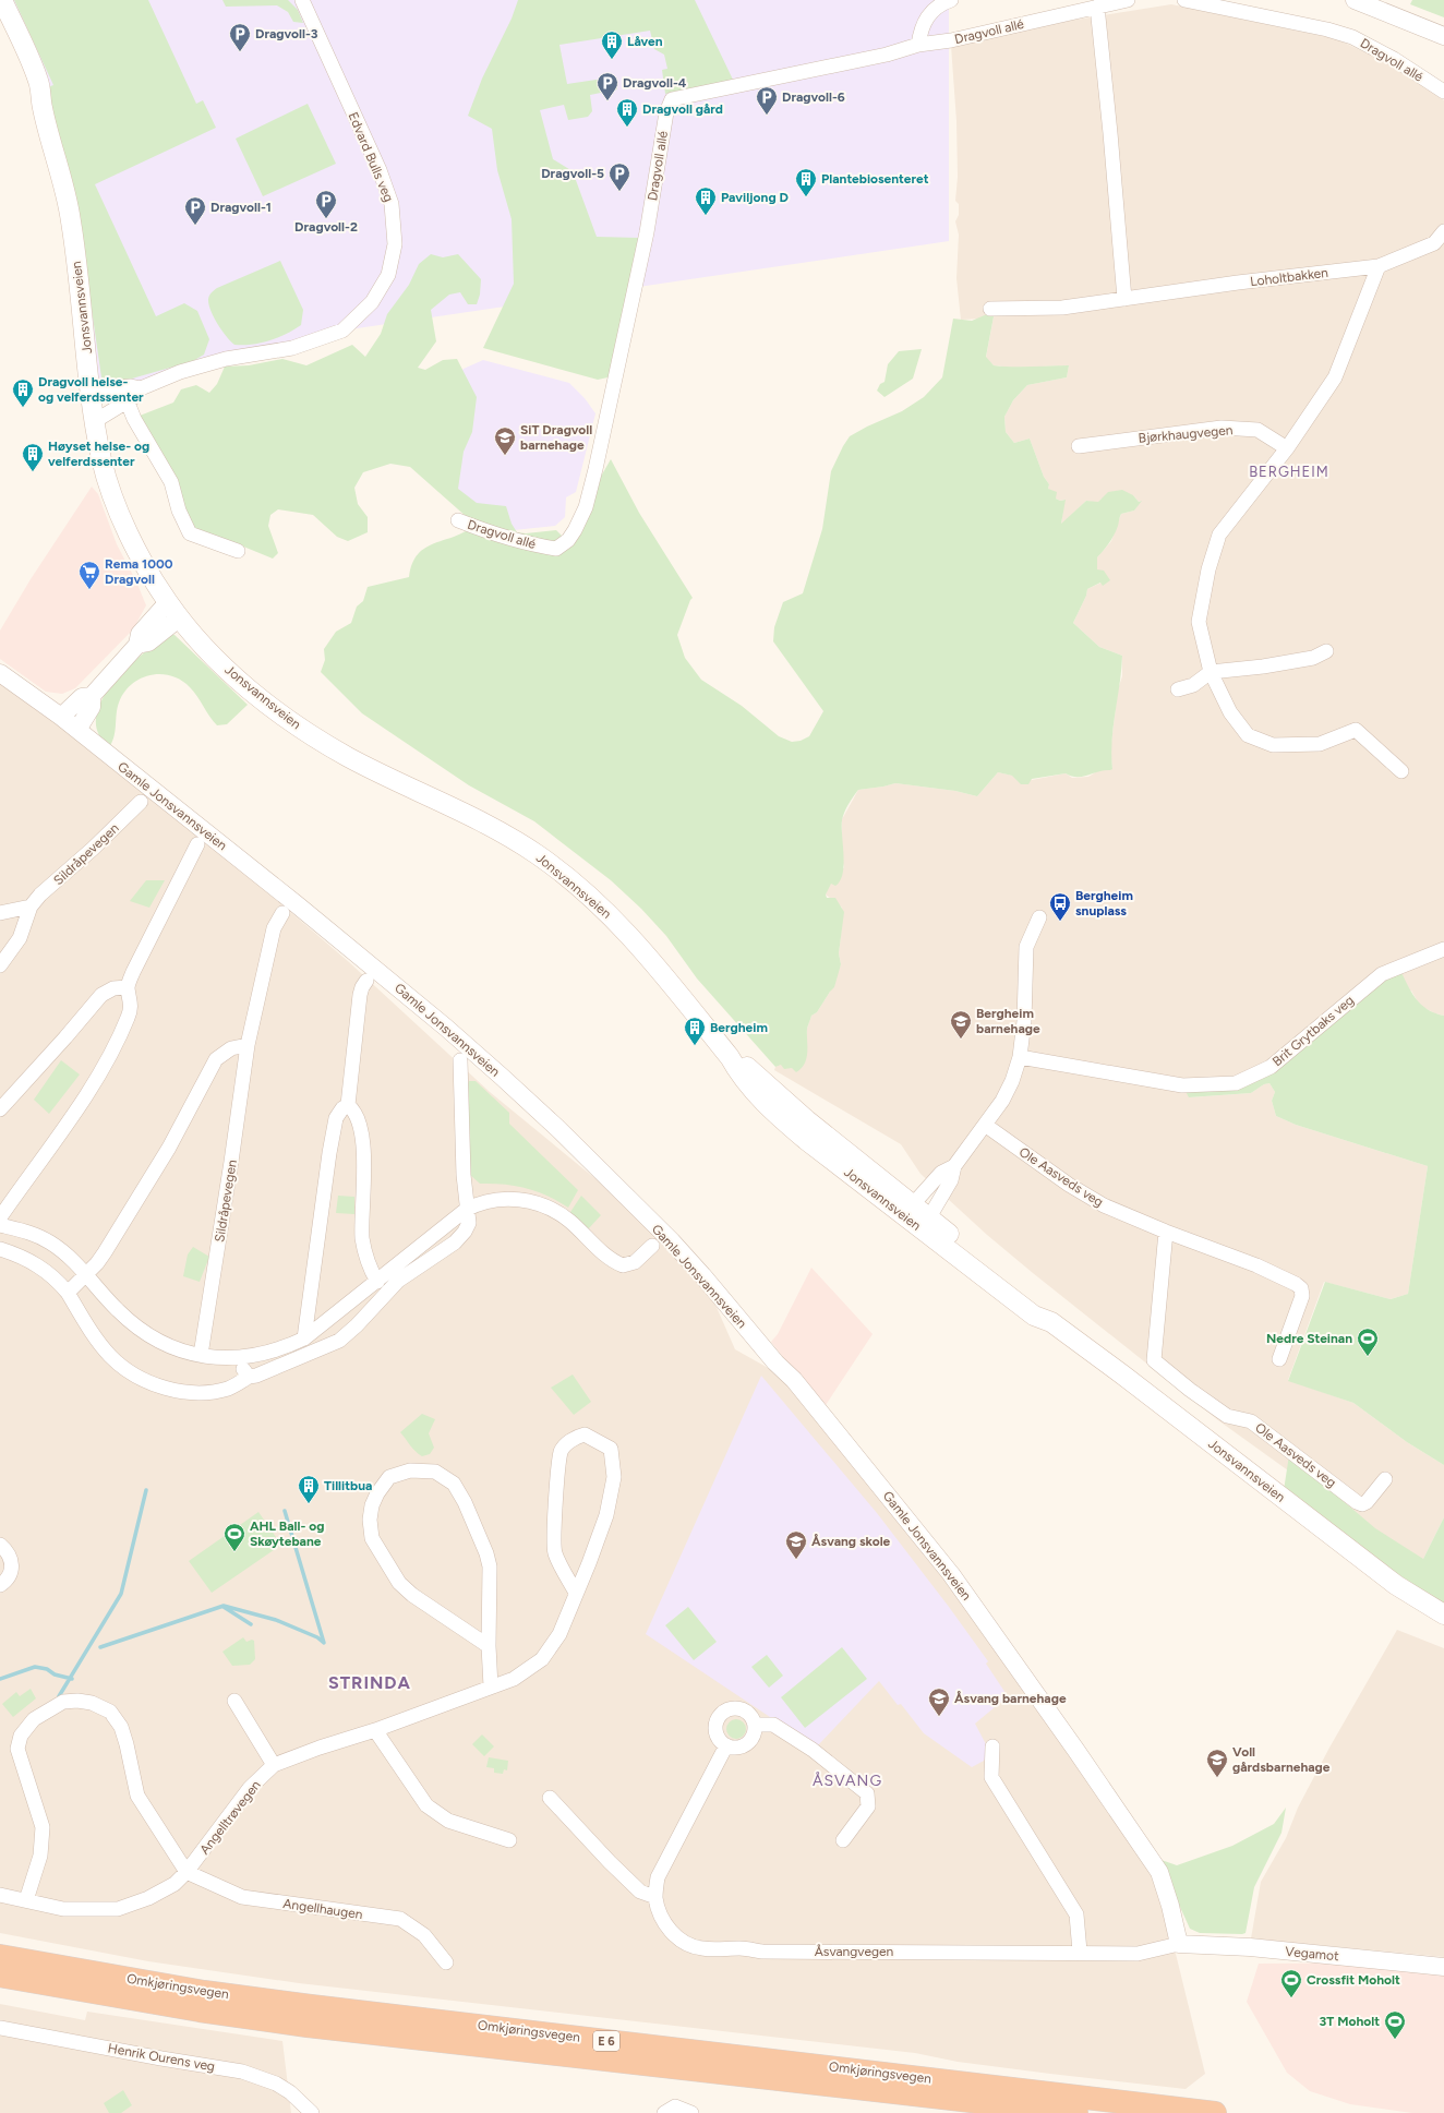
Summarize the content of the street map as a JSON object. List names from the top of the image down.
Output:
{
  "streets": {
    "highway": ["Omkjøringsvegen", "E 6"],
    "main road": ["Jonsvannsveien"],
    "street": [
      "Dragvoll allé",
      "Edvard Bulls veg",
      "Loholtbakken",
      "Bjørkhaugvegen",
      "Gamle Jonsvannsveien",
      "Sildråpevegen",
      "Brit Grytbaks veg",
      "Ole Aasveds veg",
      "Angelltrøvegen",
      "Angellhaugen",
      "Åsvangvegen",
      "Vegamot",
      "Henrik Ourens veg"
    ]
  },
  "crossings": [
    ["Edvard Bulls veg", "Jonsvannsveien"],
    ["Gamle Jonsvannsveien", "Åsvangvegen"],
    ["Gamle Jonsvannsveien", "Vegamot"],
    ["Angelltrøvegen", "Angellhaugen"],
    ["Åsvangvegen", "Vegamot"]
  ],
  "districts": ["BERGHEIM", "STRINDA", "ÅSVANG"],
  "places": {
    "parking": [
      "Dragvoll-3",
      "Dragvoll-4",
      "Dragvoll-6",
      "Dragvoll-5",
      "Dragvoll-2",
      "Dragvoll-1"
    ],
    "building": [
      "Låven",
      "Dragvoll gård",
      "Plantebiosenteret",
      "Paviljong D",
      "Dragvoll helse- og velferdssenter",
      "Høyset helse- og velferdssenter",
      "Bergheim",
      "Tillitbua"
    ],
    "school or university": [
      "SiT Dragvoll barnehage",
      "Bergheim barnehage",
      "Åsvang skole",
      "Åsvang barnehage",
      "Voll gårdsbarnehage"
    ],
    "supermarket": ["Rema 1000 Dragvoll"],
    "bus stop": ["Bergheim snuplass"],
    "sports": [
      "Nedre Steinan",
      "AHL Ball- og Skøytebane",
      "Crossfit Moholt",
      "3T Moholt"
    ]
  }
}
